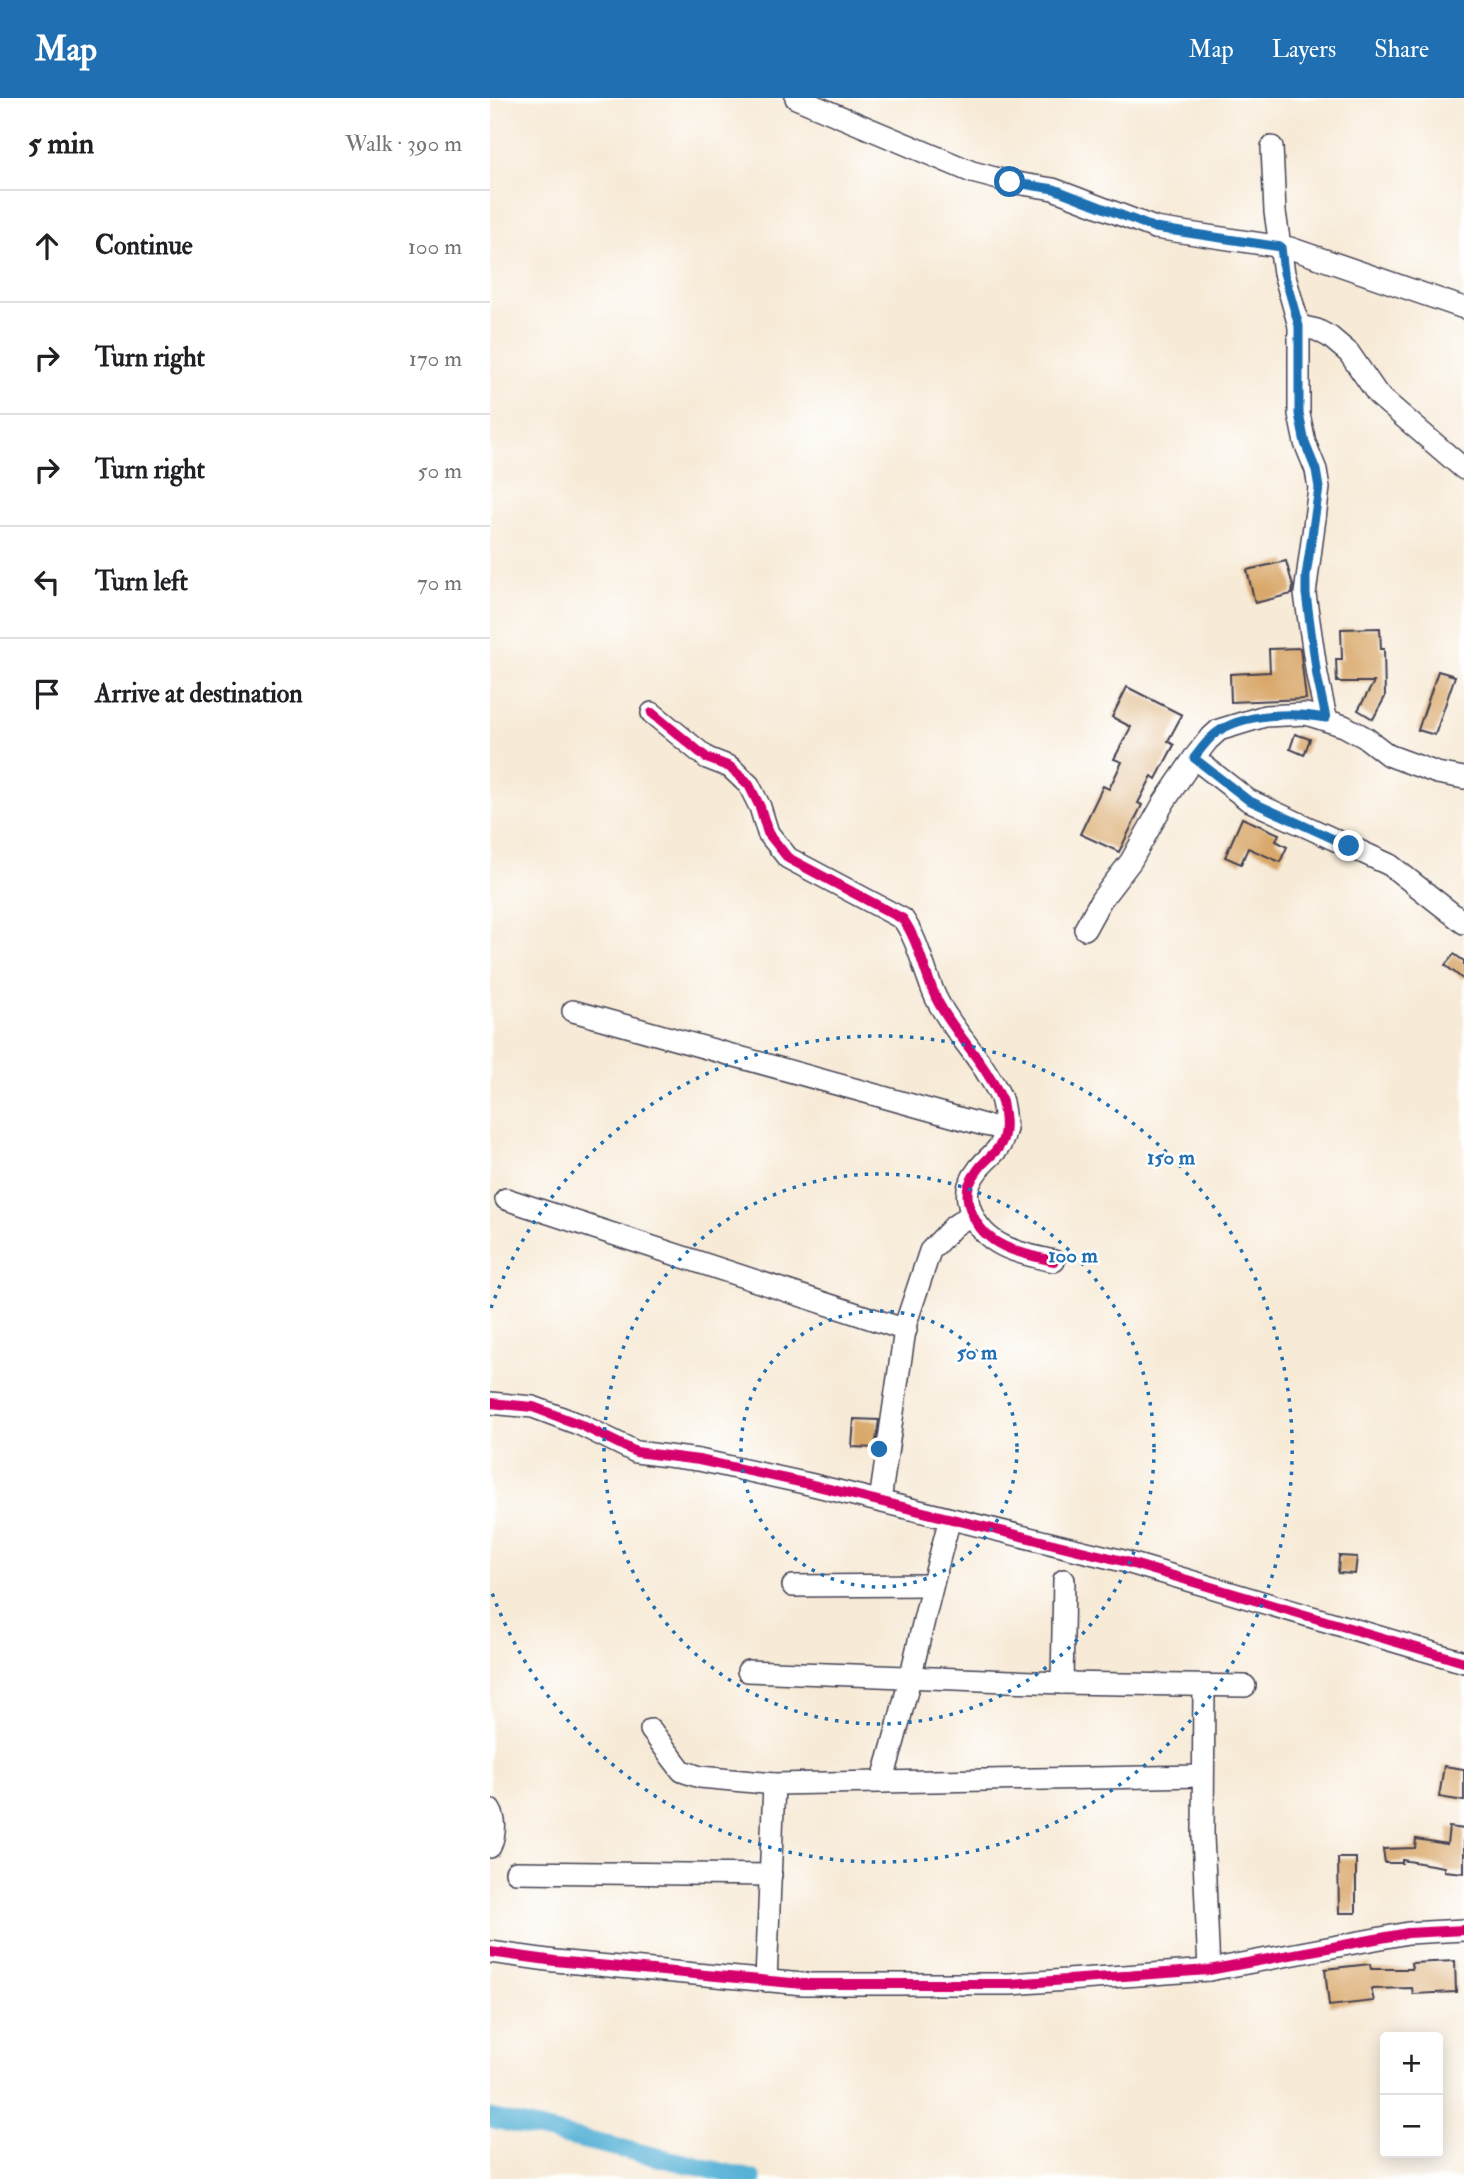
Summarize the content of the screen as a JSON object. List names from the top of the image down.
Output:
{
  "page": {
    "header": "Map",
    "nav": ["Map", "Layers", "Share"],
    "heading": ["5 min", "Walk · 390 m"],
    "list": [
      ["Continue", "100 m"],
      ["Turn right", "170 m"],
      ["Turn right", "50 m"],
      ["Turn left", "70 m"],
      "Arrive at destination"
    ],
    "map_buttons": ["+", "−"]
  },
  "rings": ["150 m", "100 m", "50 m"]
}
